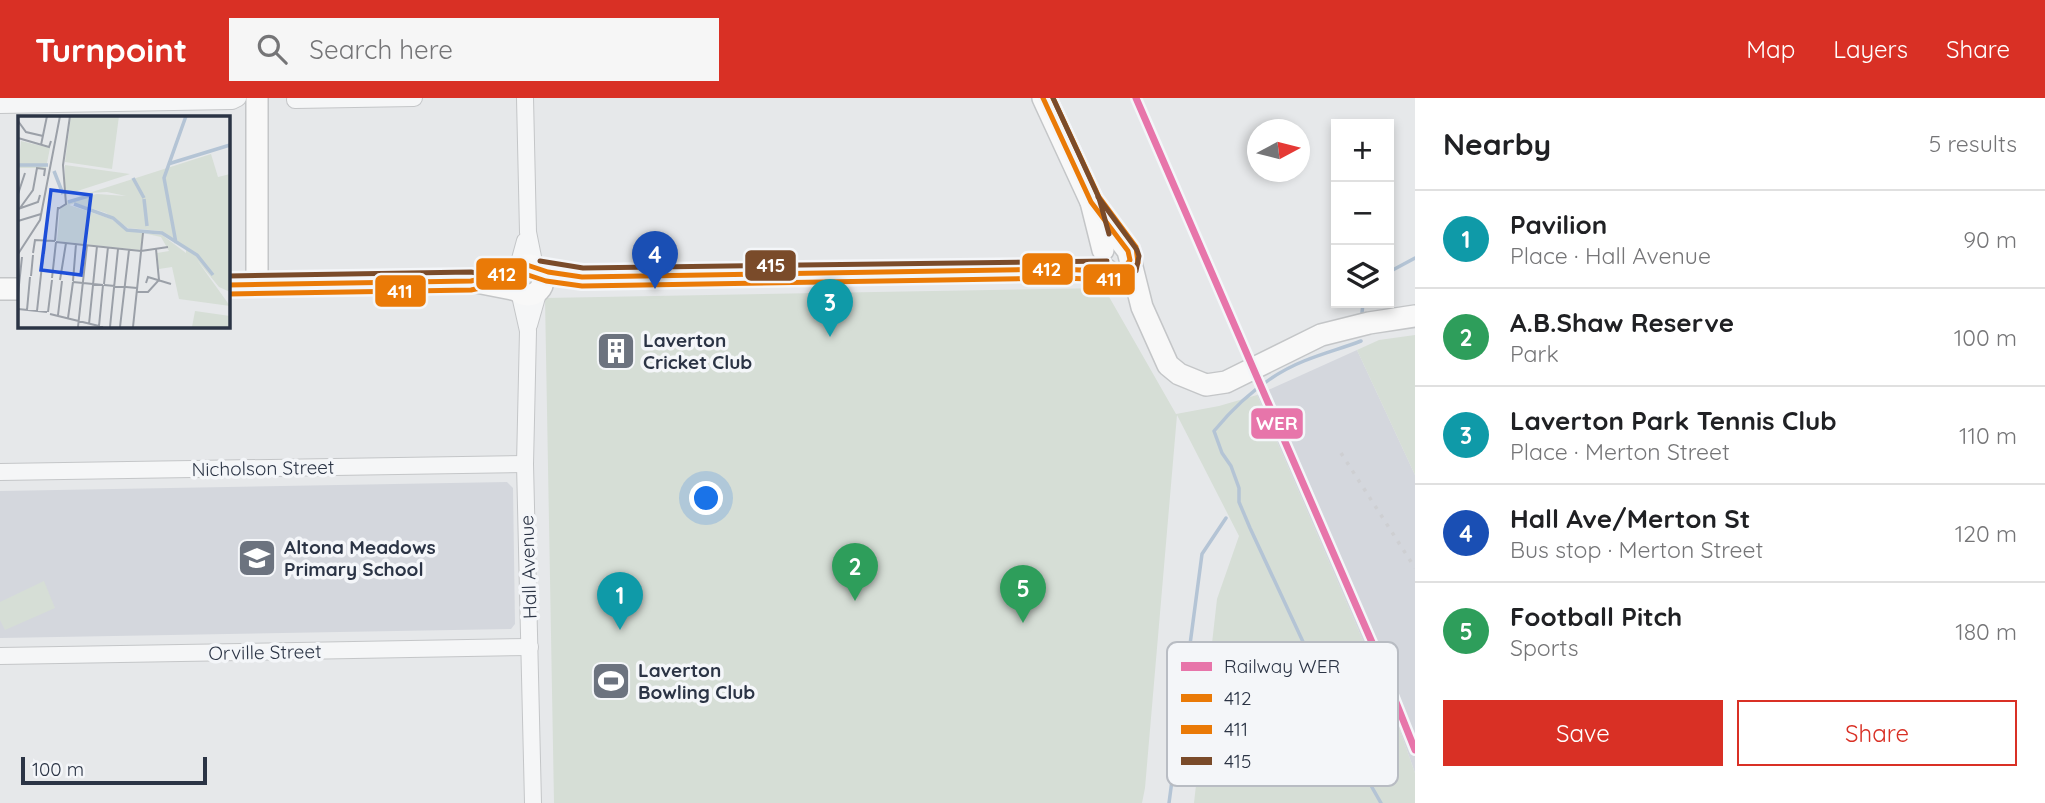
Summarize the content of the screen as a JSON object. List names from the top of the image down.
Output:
{
  "streets": {
    "street": ["Nicholson Street", "Hall Avenue", "Orville Street"]
  },
  "crossings": [
    ["Nicholson Street", "Hall Avenue"],
    ["Hall Avenue", "Orville Street"]
  ],
  "places": {
    "building": ["Laverton Cricket Club"],
    "school or university": ["Altona Meadows Primary School"],
    "sports": ["Laverton Bowling Club"]
  },
  "lines": [
    "rail line WER",
    "transit line 412",
    "transit line 411",
    "transit line 415"
  ],
  "legend": [
    "Railway WER",
    "412",
    "411",
    "415"
  ],
  "scale_bar": "100 m",
  "north": "right",
  "page": {
    "header": "Turnpoint",
    "search": "Search here",
    "nav": ["Map", "Layers", "Share"],
    "heading": ["Nearby", "5 results"],
    "map_buttons": ["+", "−"],
    "list": [
      {
        "mark": "1",
        "name": "Pavilion",
        "note": "Place · Hall Avenue",
        "value": "90 m"
      },
      {
        "mark": "2",
        "name": "A.B.Shaw Reserve",
        "note": "Park",
        "value": "100 m"
      },
      {
        "mark": "3",
        "name": "Laverton Park Tennis Club",
        "note": "Place · Merton Street",
        "value": "110 m"
      },
      {
        "mark": "4",
        "name": "Hall Ave/Merton St",
        "note": "Bus stop · Merton Street",
        "value": "120 m"
      },
      {
        "mark": "5",
        "name": "Football Pitch",
        "note": "Sports",
        "value": "180 m"
      }
    ],
    "pins": [
      "4",
      "3",
      "2",
      "5",
      "1"
    ],
    "buttons": ["Save", "Share"],
    "scale": "100 m"
  }
}
